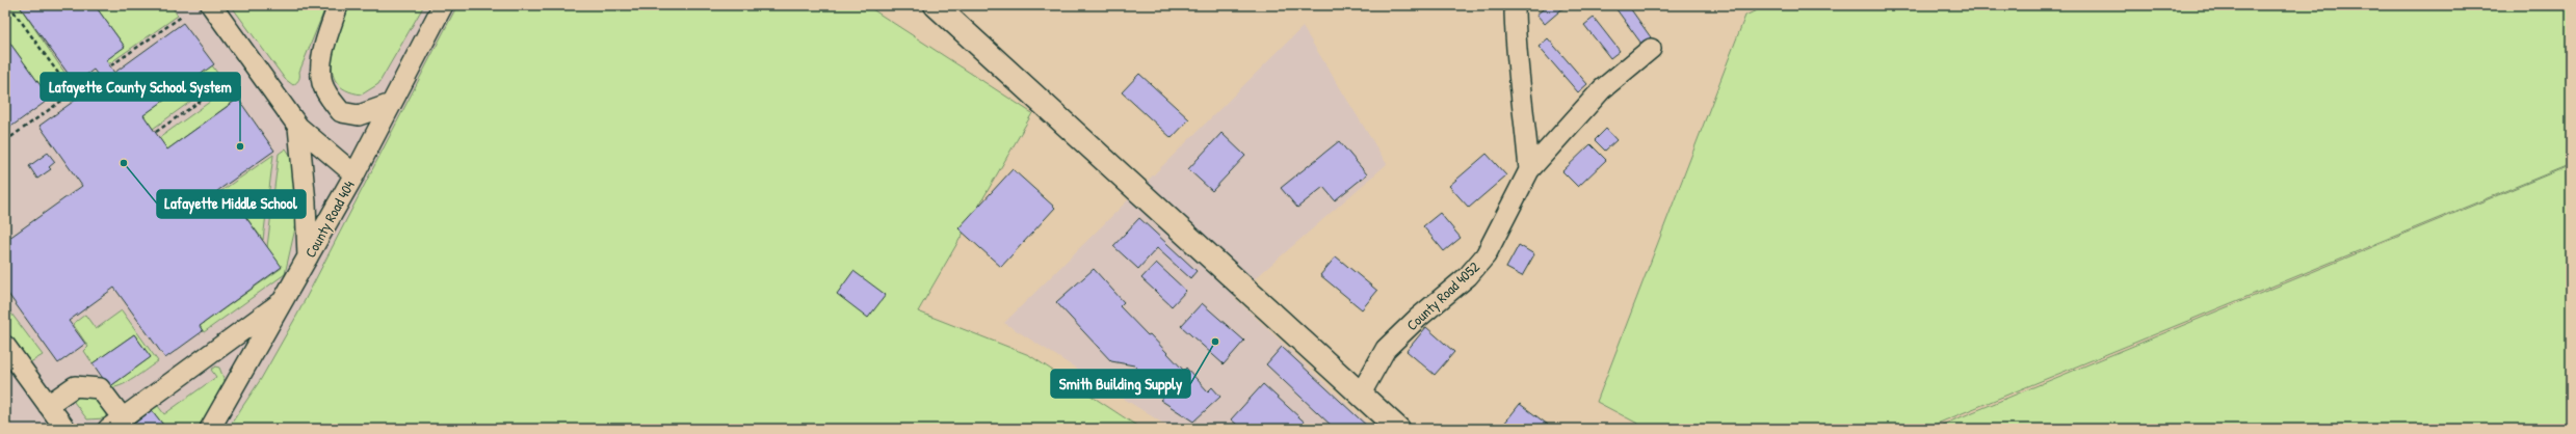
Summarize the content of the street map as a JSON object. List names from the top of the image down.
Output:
{
  "streets": {
    "street": ["County Road 404", "County Road 4052"]
  },
  "places": ["Lafayette County School System", "Lafayette Middle School", "Smith Building Supply"]
}
